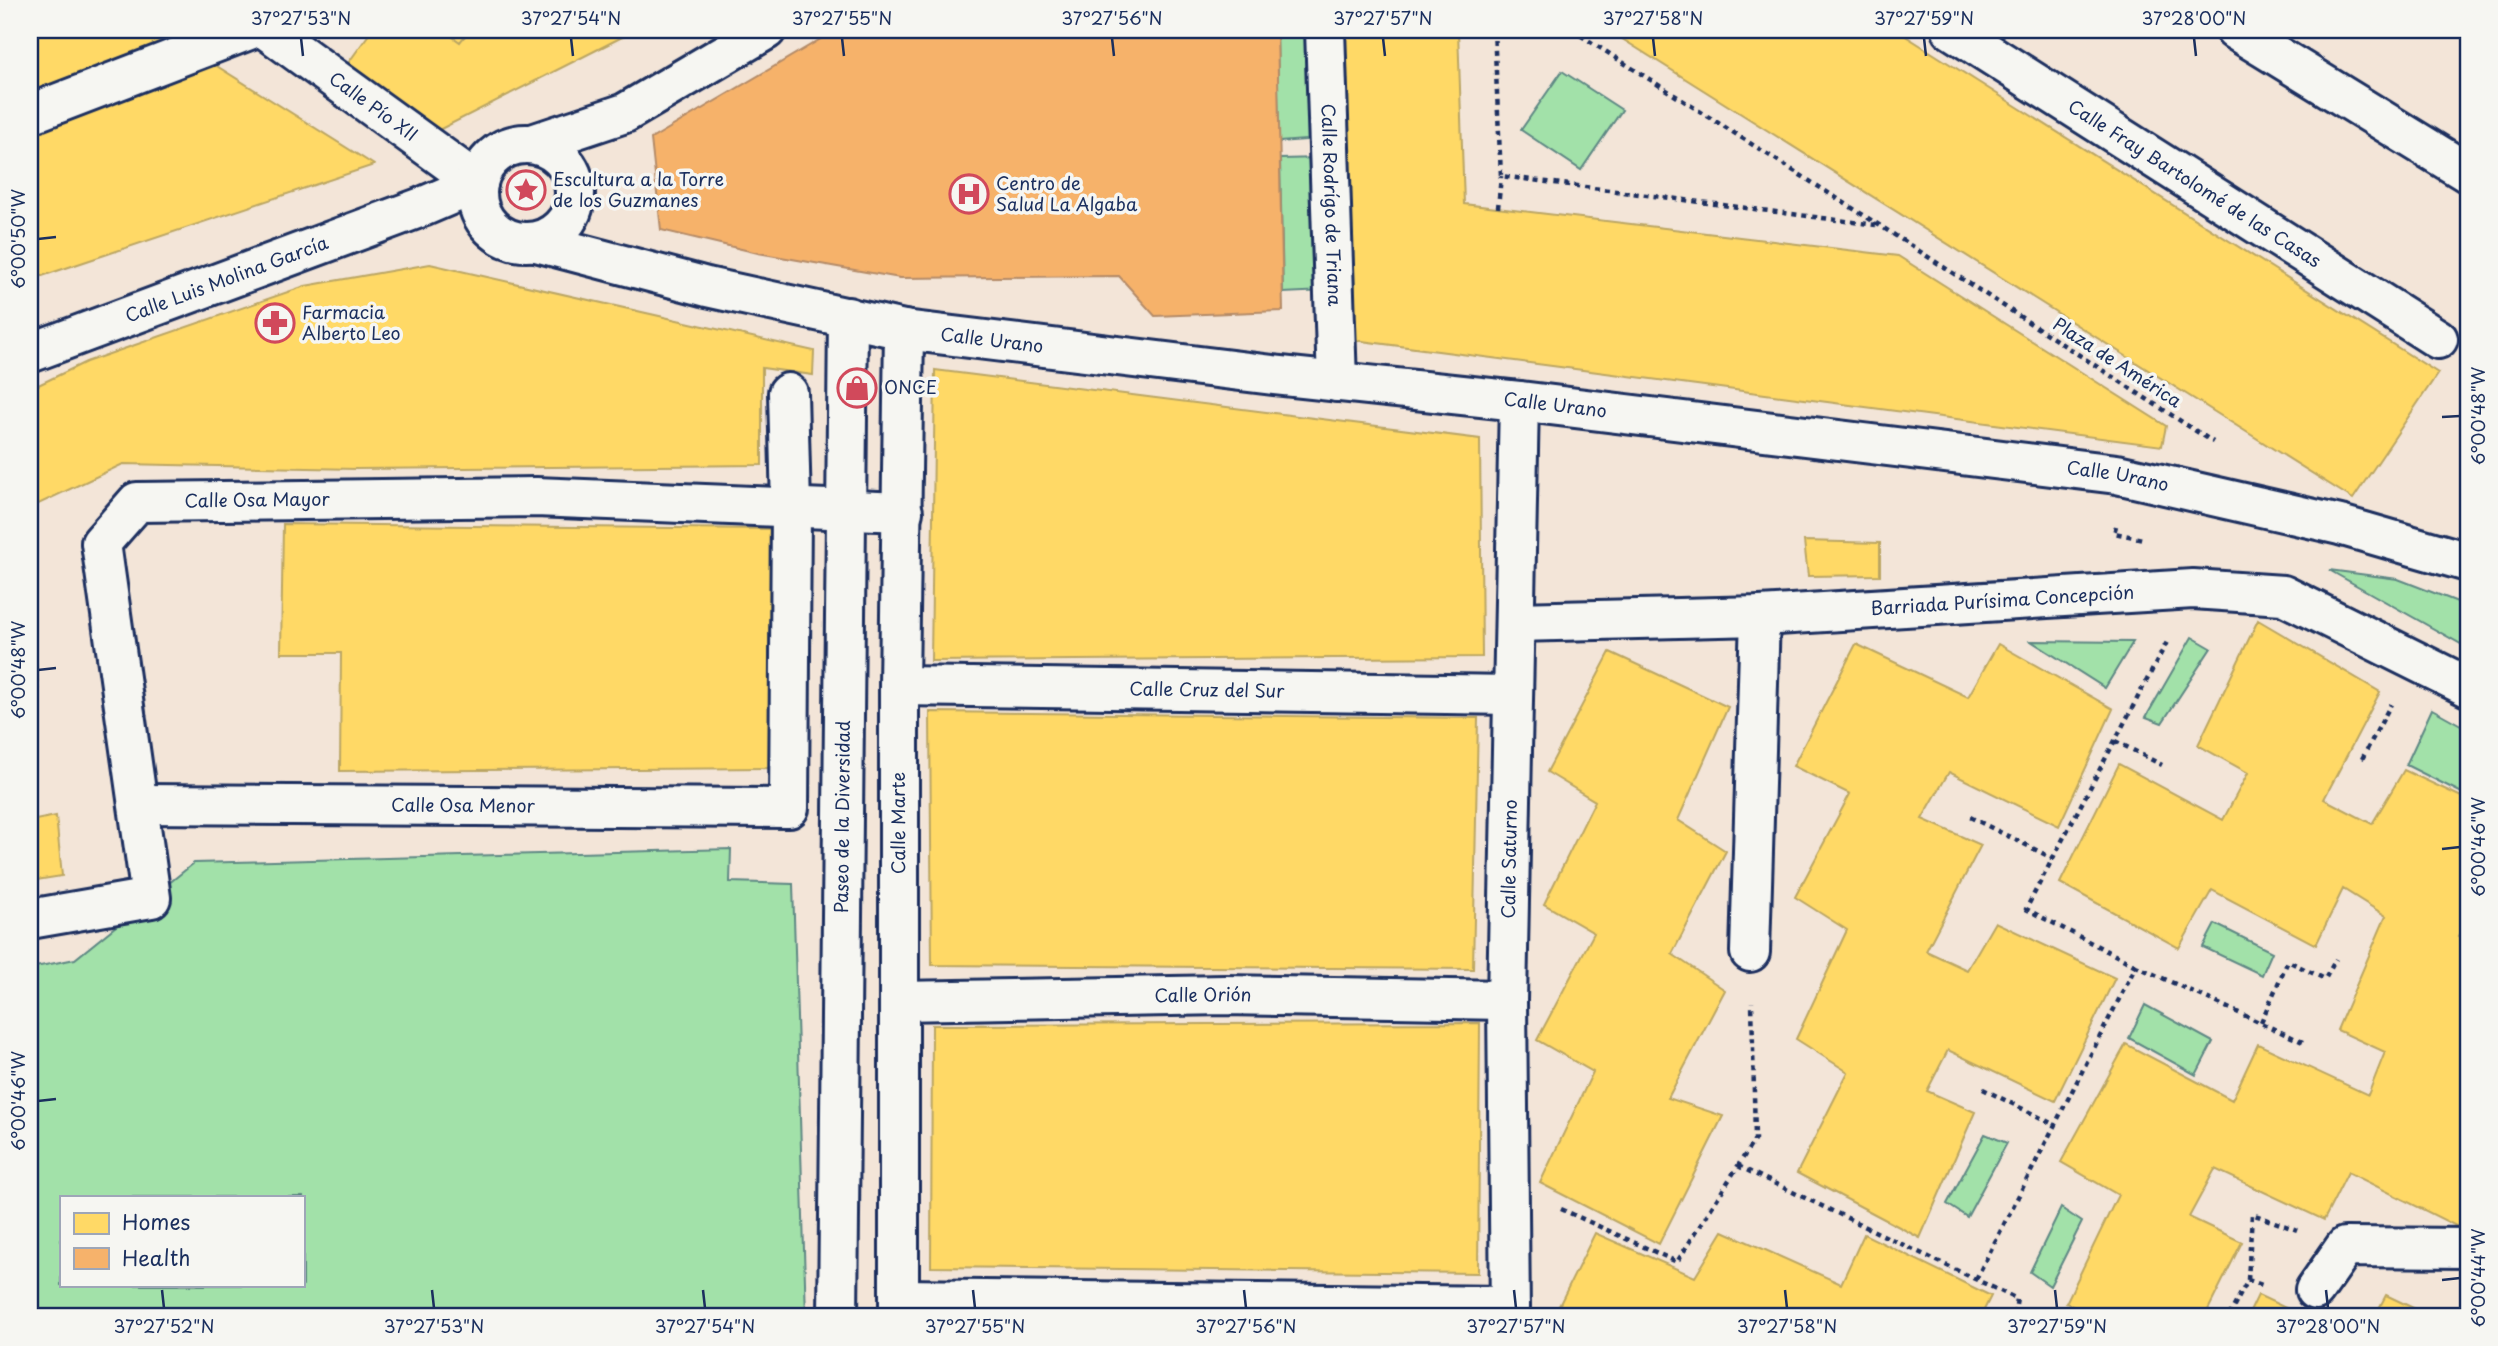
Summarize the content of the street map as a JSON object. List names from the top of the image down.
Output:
{
  "streets": {
    "street": [
      "Calle Pío XII",
      "Calle Fray Bartolomé de las Casas",
      "Calle Rodrígo de Triana",
      "Calle Luis Molina García",
      "Calle Urano",
      "Calle Osa Mayor",
      "Barriada Purísima Concepción",
      "Calle Cruz del Sur",
      "Calle Osa Menor",
      "Paseo de la Diversidad",
      "Calle Marte",
      "Calle Saturno",
      "Calle Orión"
    ],
    "path": ["Plaza de América"]
  },
  "crossings": [
    ["Calle Pío XII", "Calle Luis Molina García"],
    ["Calle Pío XII", "Calle Urano"],
    ["Calle Rodrígo de Triana", "Calle Urano"],
    ["Calle Luis Molina García", "Calle Urano"],
    ["Calle Urano", "Paseo de la Diversidad"],
    ["Calle Urano", "Calle Marte"],
    ["Calle Urano", "Calle Saturno"],
    ["Calle Osa Mayor", "Calle Osa Menor"],
    ["Calle Osa Mayor", "Paseo de la Diversidad"],
    ["Calle Osa Mayor", "Calle Marte"],
    ["Barriada Purísima Concepción", "Calle Saturno"],
    ["Calle Cruz del Sur", "Calle Marte"],
    ["Calle Cruz del Sur", "Calle Saturno"],
    ["Calle Marte", "Calle Orión"],
    ["Calle Saturno", "Calle Orión"]
  ],
  "places": {
    "place": ["Escultura a la Torre de los Guzmanes"],
    "hospital": ["Centro de Salud La Algaba"],
    "pharmacy": ["Farmacia Alberto Leo"],
    "shop": ["ONCE"]
  },
  "legend": ["Homes", "Health"],
  "coordinates": [
    "37°27'53\"N",
    "37°27'54\"N",
    "37°27'55\"N",
    "37°27'56\"N",
    "37°27'57\"N",
    "37°27'58\"N",
    "37°27'59\"N",
    "37°28'00\"N",
    "6°00'50\"W",
    "6°00'48\"W",
    "6°00'46\"W",
    "6°00'44\"W",
    "37°27'52\"N"
  ]
}
